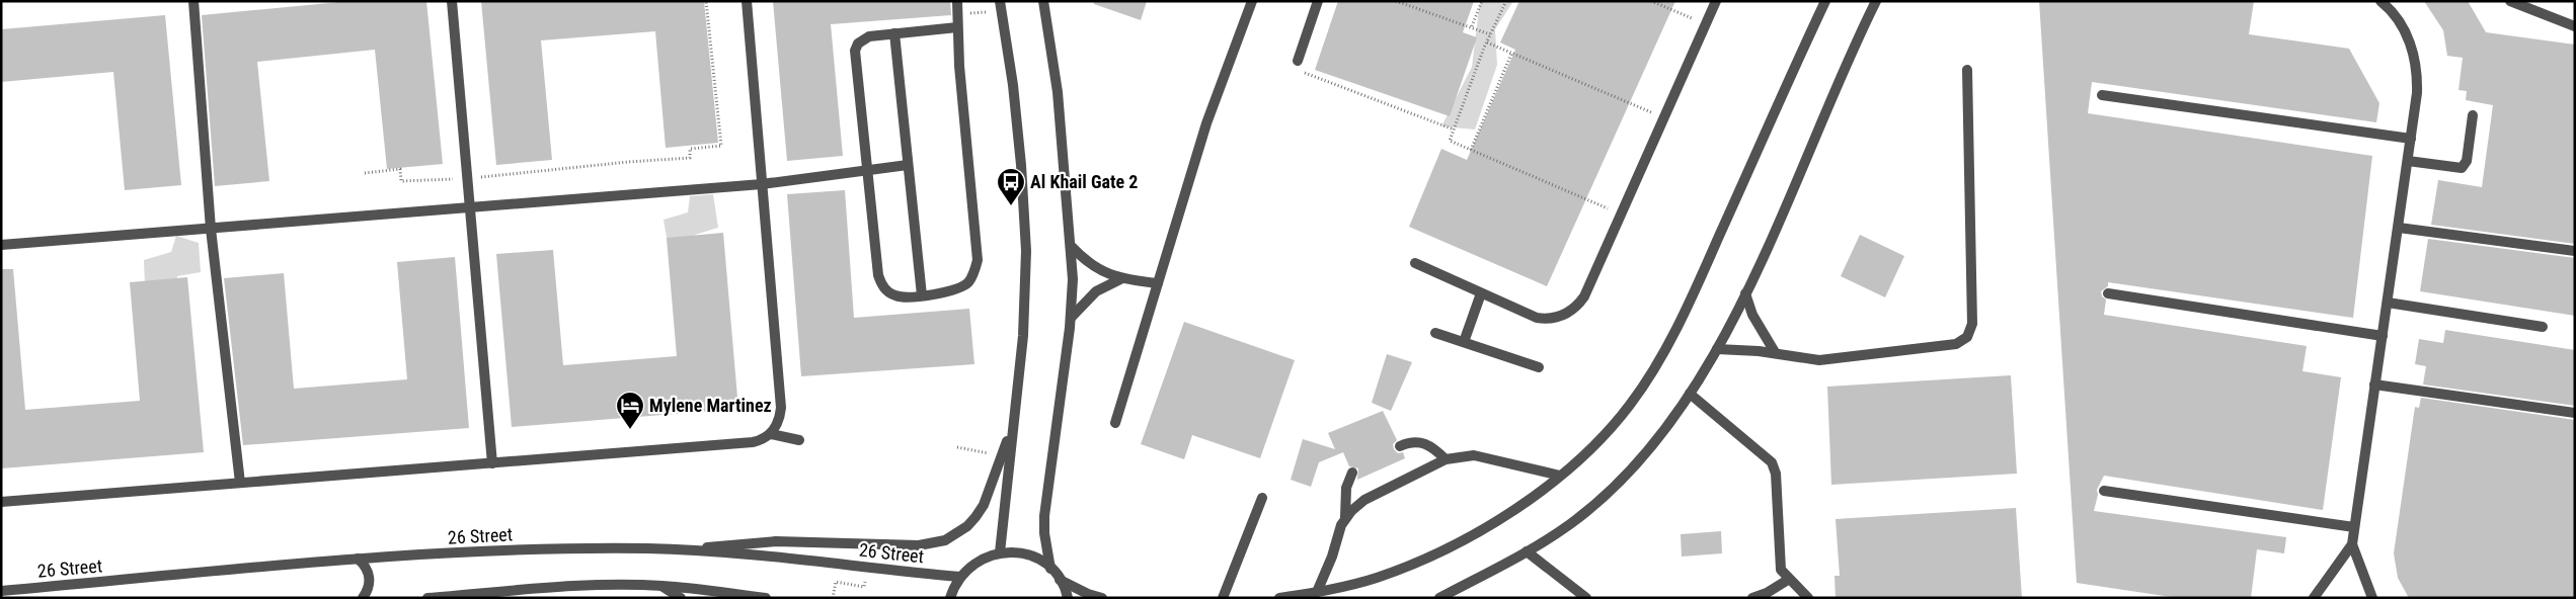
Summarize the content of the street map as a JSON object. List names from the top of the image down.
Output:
{
  "streets": {
    "street": ["26 Street"]
  },
  "places": {
    "bus stop": ["Al Khail Gate 2"],
    "hotel": ["Mylene Martinez"]
  }
}
